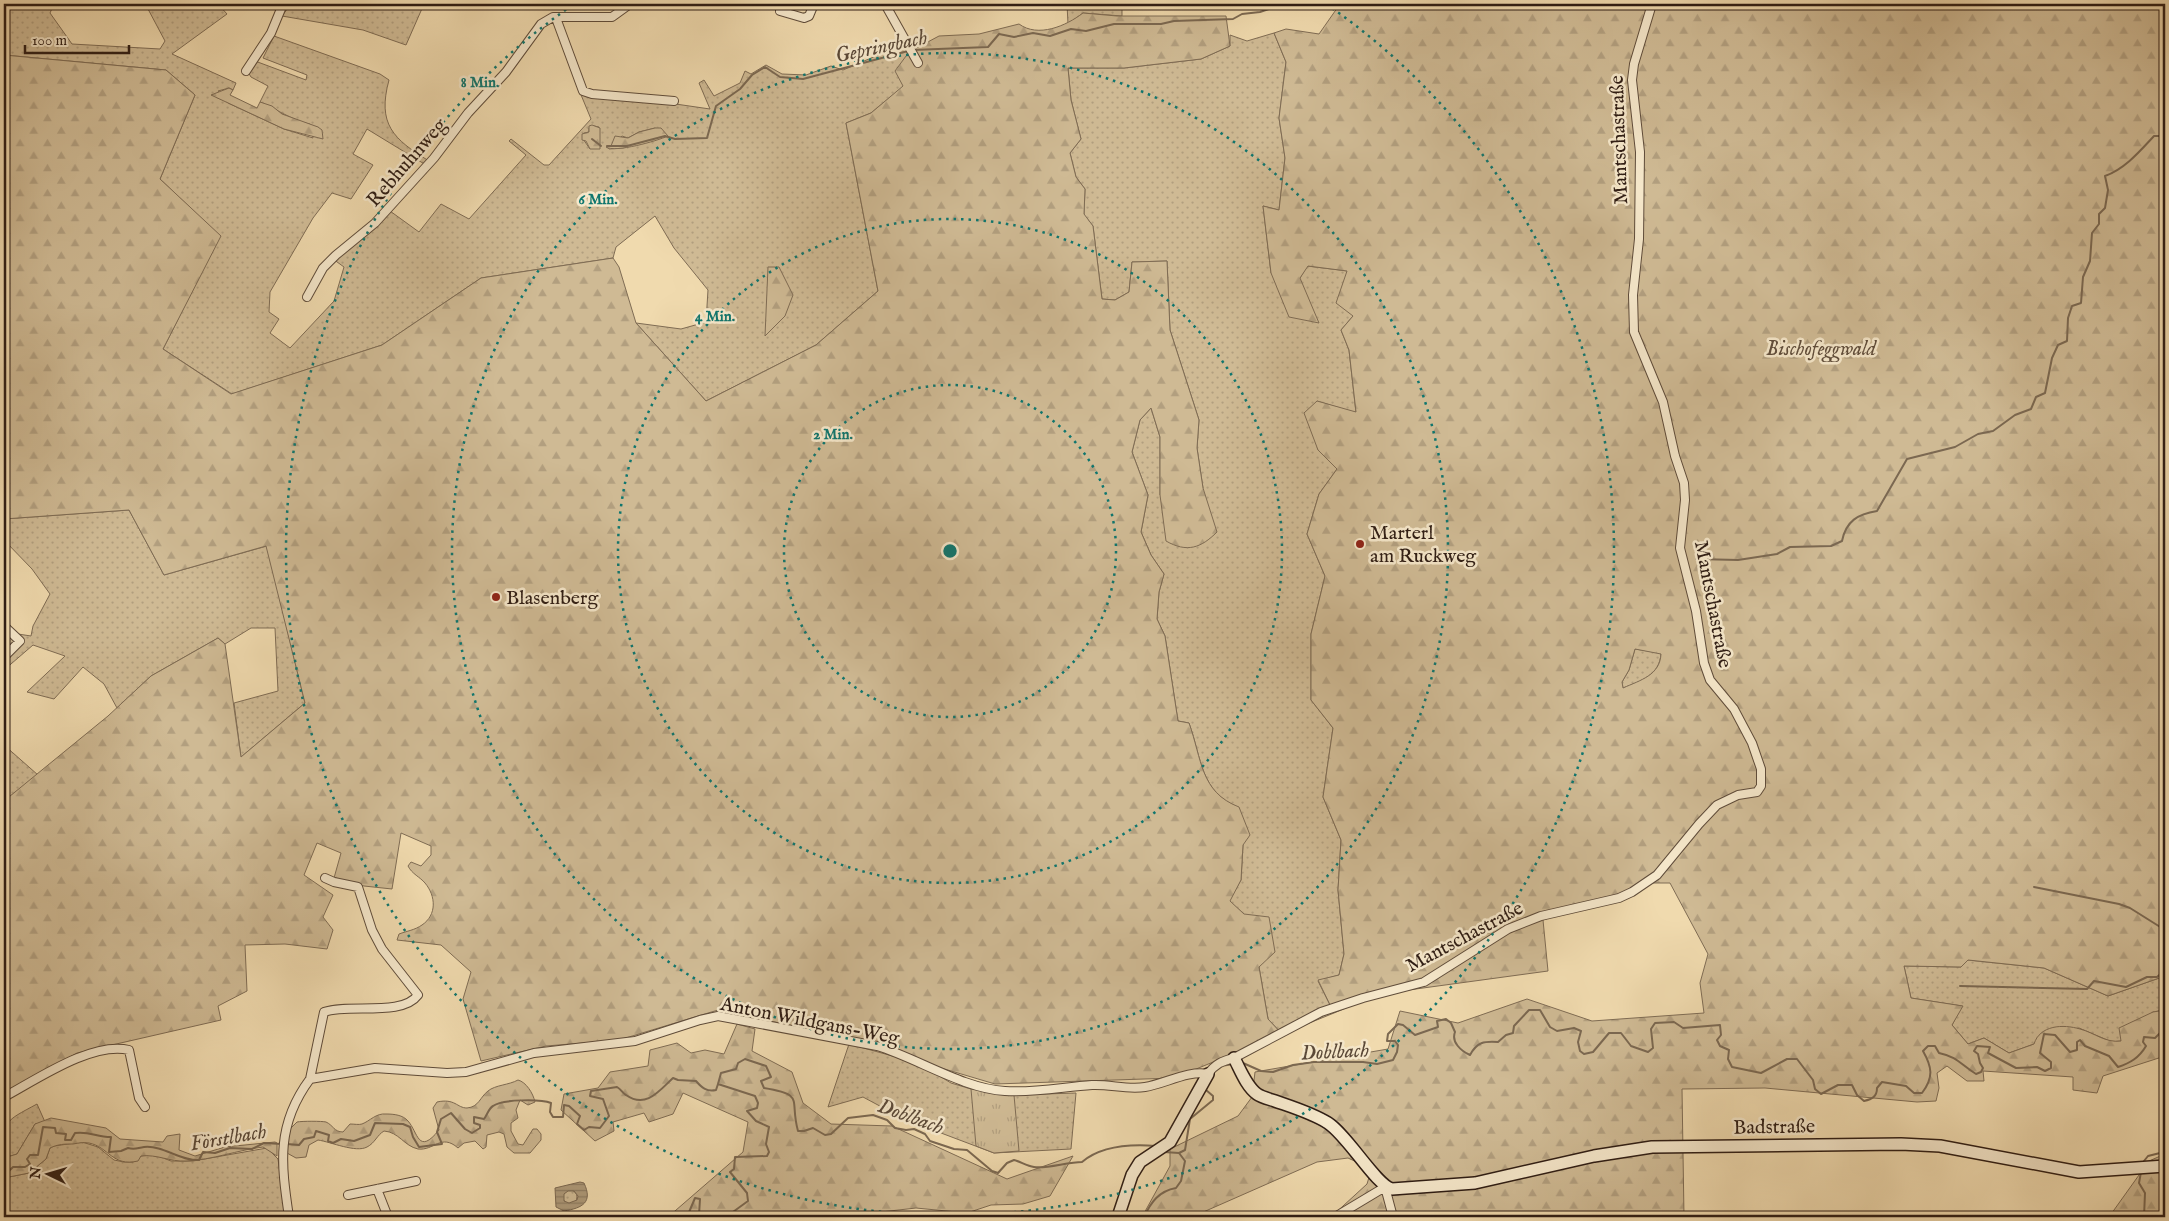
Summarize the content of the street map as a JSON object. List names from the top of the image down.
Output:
{
  "streets": {
    "street": [
      "Mantschastraße",
      "Rebhuhnweg",
      "Anton Wildgans-Weg",
      "Badstraße"
    ]
  },
  "crossings": [
    ["Mantschastraße", "Anton Wildgans-Weg"]
  ],
  "water": ["Gepringbach", "Doblbach", "Förstlbach"],
  "parks": ["Bischofeggwald"],
  "places": ["Marterl am Ruckweg", "Blasenberg"],
  "scale_bar": "100 m",
  "north": "left",
  "rings": [
    "8 Min.",
    "6 Min.",
    "4 Min.",
    "2 Min."
  ]
}
